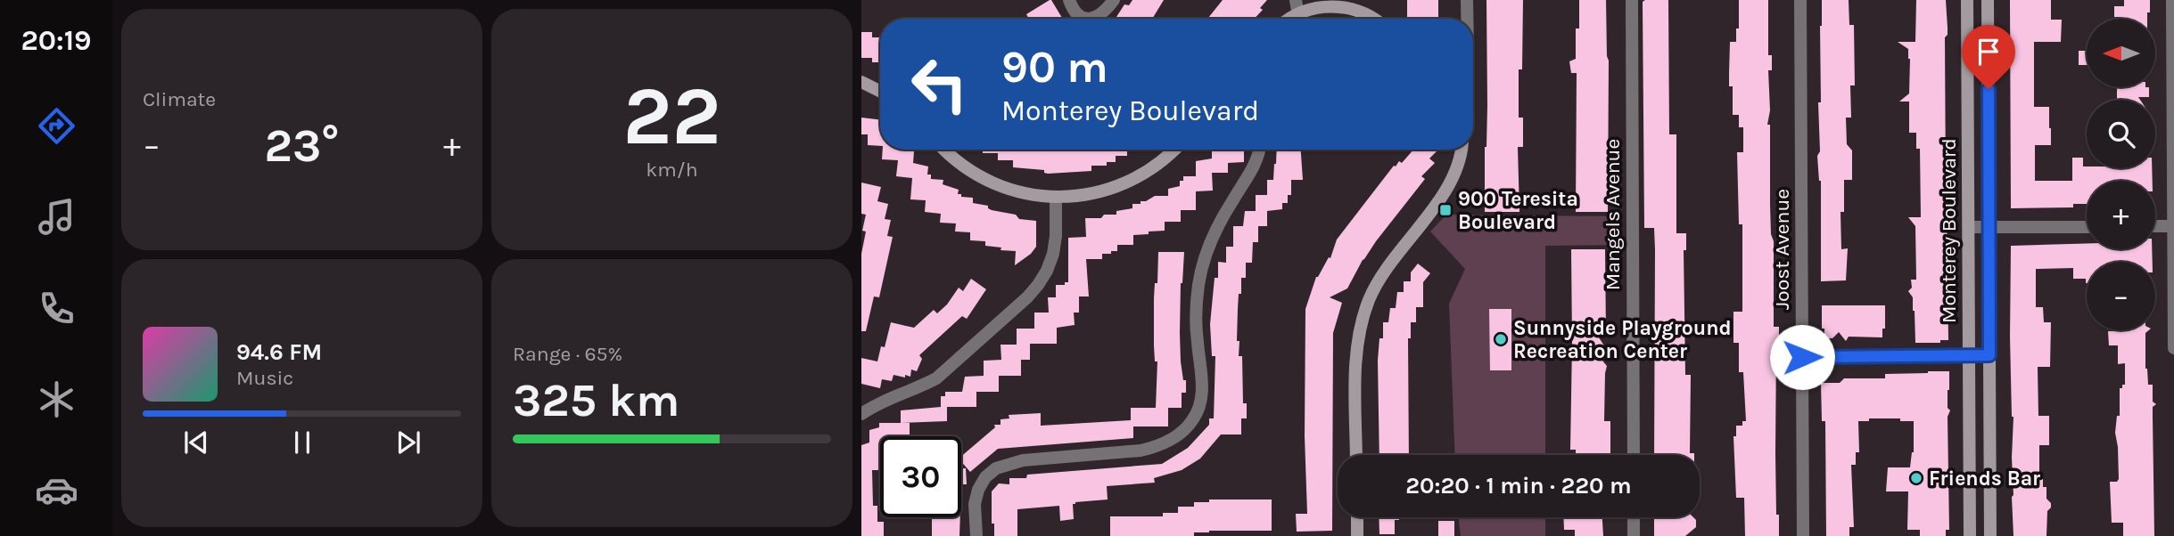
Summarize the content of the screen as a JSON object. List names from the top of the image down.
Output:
{
  "streets": {
    "main road": ["Monterey Boulevard"],
    "street": ["Mangels Avenue", "Joost Avenue"]
  },
  "places": {
    "transit": ["900 Teresita Boulevard"],
    "other": ["Sunnyside Playground Recreation Center", "Friends Bar"]
  },
  "north": "left",
  "page": {
    "tabs": "20:19",
    "tile": [
      "Climate",
      ["22", "km/h"],
      ["Range · 65%", "325 km"]
    ],
    "map_buttons": ["+", "−"],
    "turn": ["90 m", "Monterey Boulevard"],
    "heat": ["−", "23°", "+"],
    "song": ["94.6 FM", "Music"],
    "limit": "30",
    "trip": "20:20 · 1 min · 220 m"
  }
}
